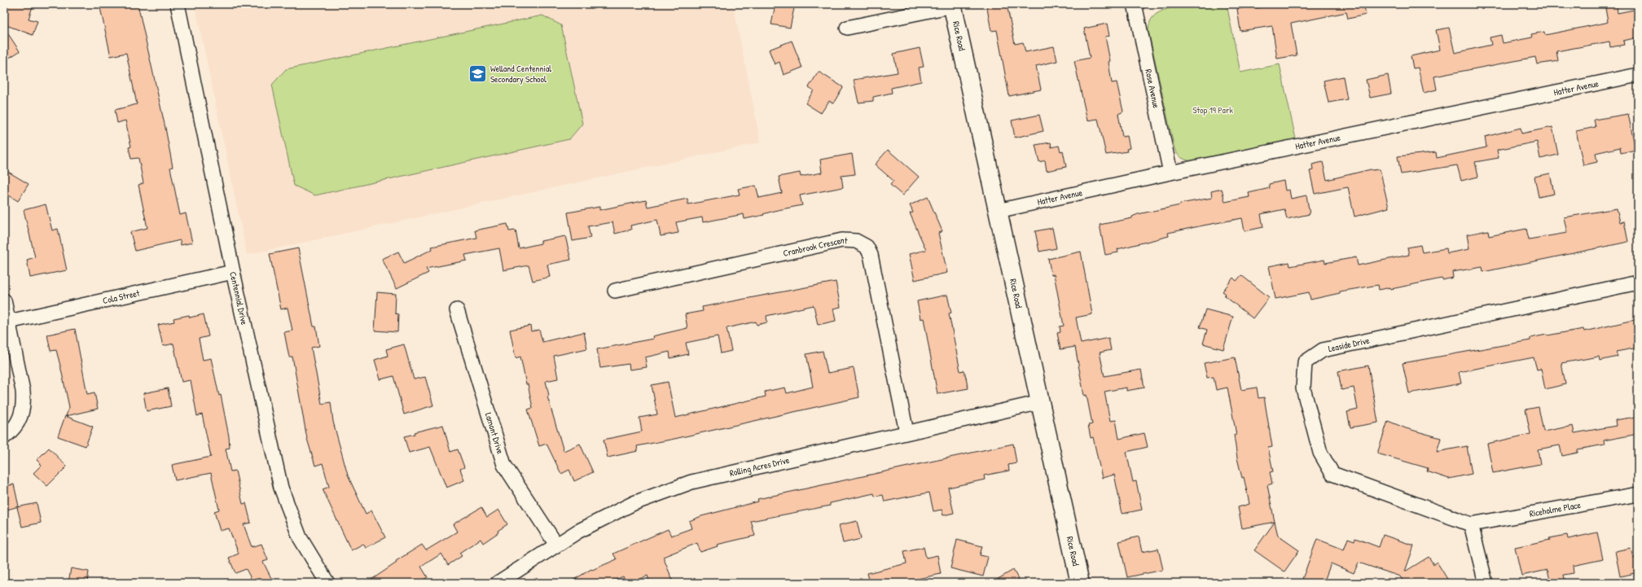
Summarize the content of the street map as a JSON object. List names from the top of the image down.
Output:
{
  "streets": {
    "main road": ["Rice Road"],
    "street": [
      "Rose Avenue",
      "Hatter Avenue",
      "Cranbrook Crescent",
      "Cola Street",
      "Centennial Drive",
      "Leaside Drive",
      "Lamont Drive",
      "Rolling Acres Drive",
      "Riceholme Place"
    ]
  },
  "crossings": [
    ["Rice Road", "Hatter Avenue"],
    ["Rice Road", "Rolling Acres Drive"],
    ["Rose Avenue", "Hatter Avenue"],
    ["Cranbrook Crescent", "Rolling Acres Drive"],
    ["Cola Street", "Centennial Drive"],
    ["Leaside Drive", "Riceholme Place"],
    ["Lamont Drive", "Rolling Acres Drive"]
  ],
  "parks": ["Stop 19 Park"],
  "places": {
    "school or university": ["Welland Centennial Secondary School"]
  }
}
